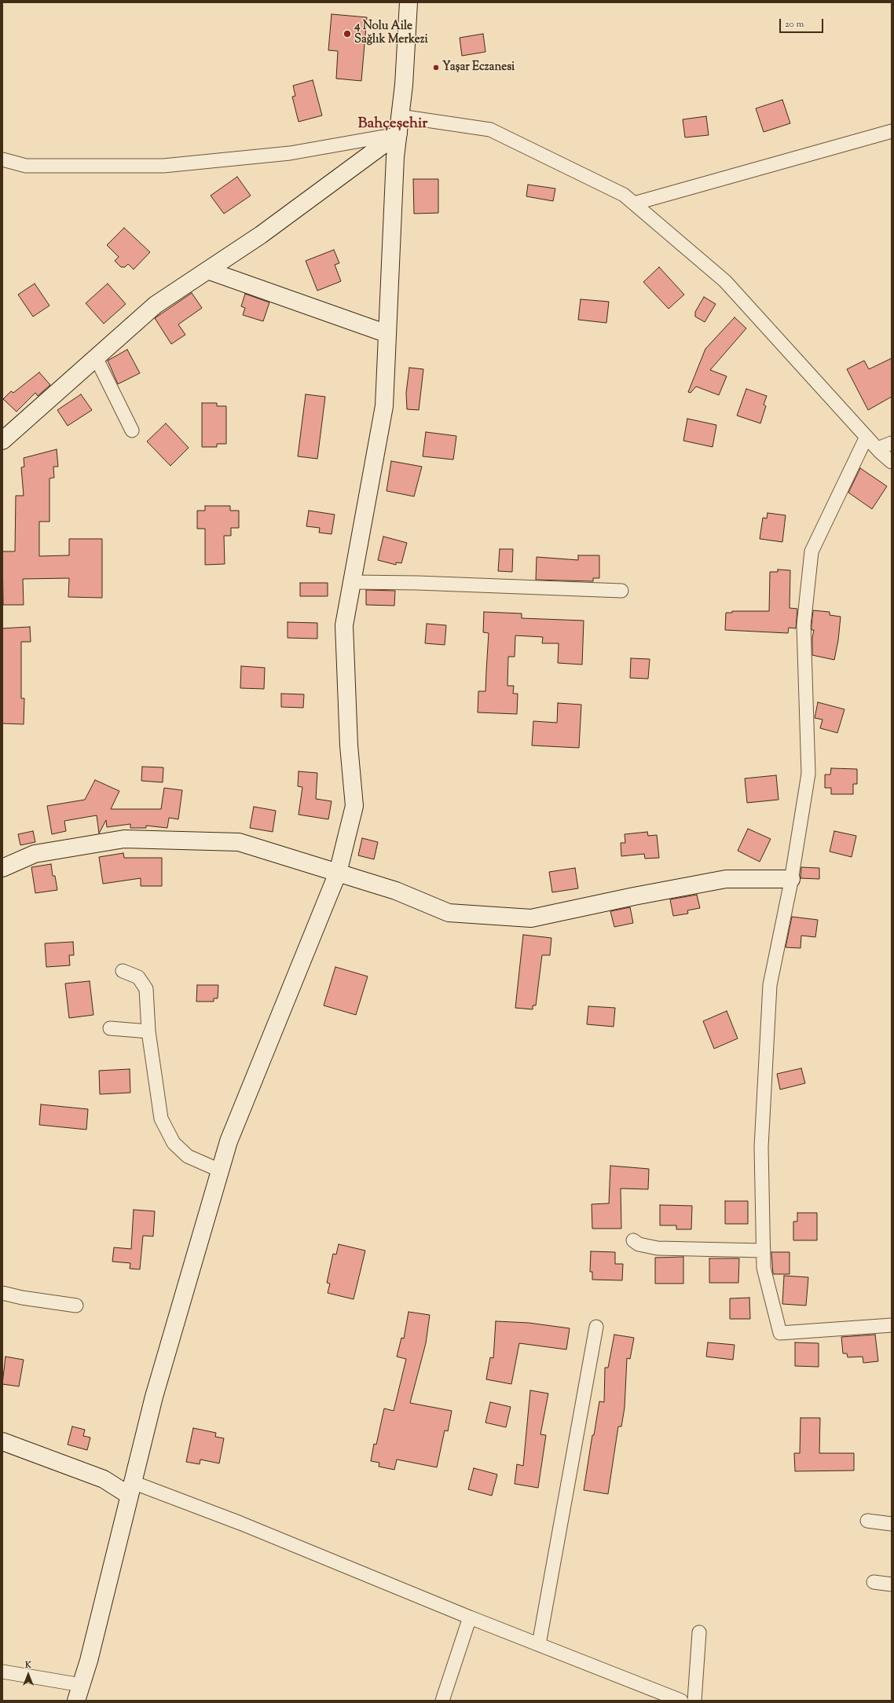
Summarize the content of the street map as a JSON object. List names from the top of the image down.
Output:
{
  "districts": ["Bahçeşehir"],
  "places": ["4 Nolu Aile Sağlık Merkezi", "Yaşar Eczanesi"],
  "scale_bar": "20 m",
  "north": "top"
}
